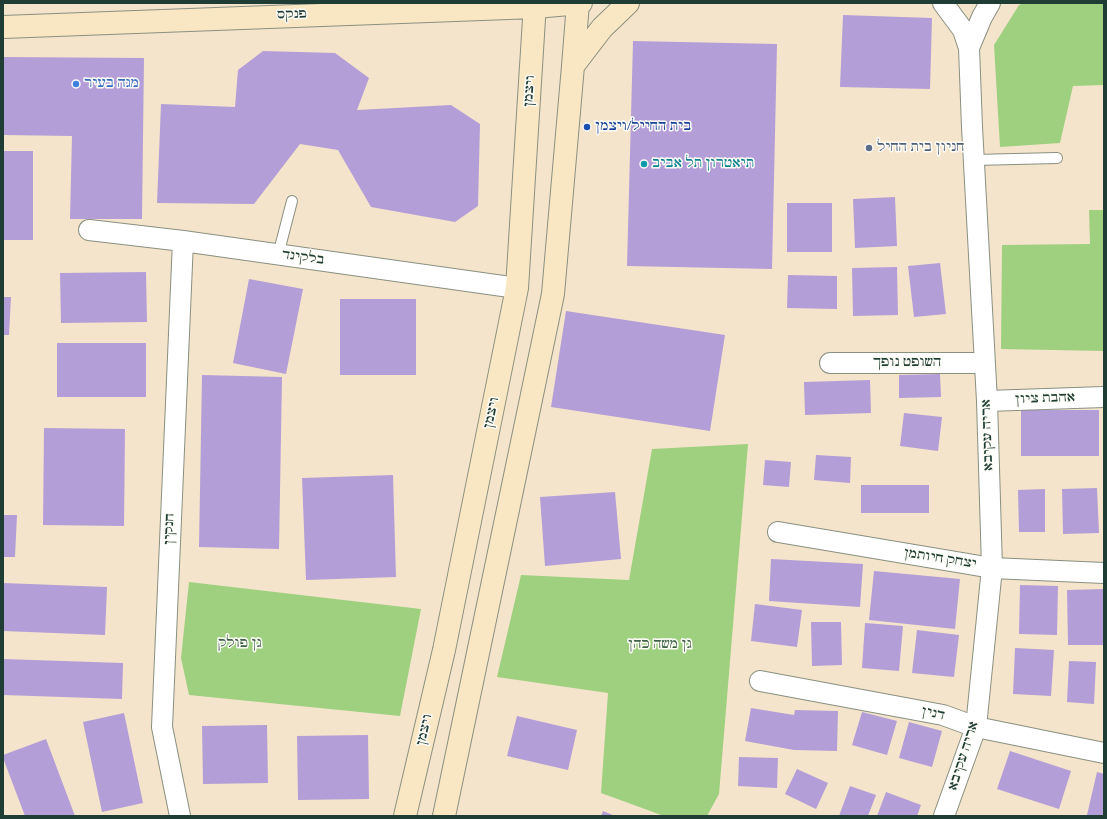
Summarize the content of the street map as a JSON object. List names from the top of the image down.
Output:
{
  "streets": {
    "street": [
      "פנקס",
      "ויצמן",
      "בלקינד",
      "השופט נופך",
      "אהבת ציון",
      "אריה עקיבא",
      "חנקין",
      "יצחק חיותמן",
      "דנין"
    ]
  },
  "crossings": [
    ["פנקס", "ויצמן"],
    ["ויצמן", "בלקינד"],
    ["בלקינד", "חנקין"],
    ["השופט נופך", "אריה עקיבא"],
    ["אהבת ציון", "אריה עקיבא"],
    ["אריה עקיבא", "יצחק חיותמן"],
    ["אריה עקיבא", "דנין"]
  ],
  "parks": ["גן פולק", "גן משה כהן"],
  "places": [
    "מגה בעיר",
    "בית החייל/ויצמן",
    "חניון בית החיל",
    "תיאטרון תל אביב"
  ]
}
